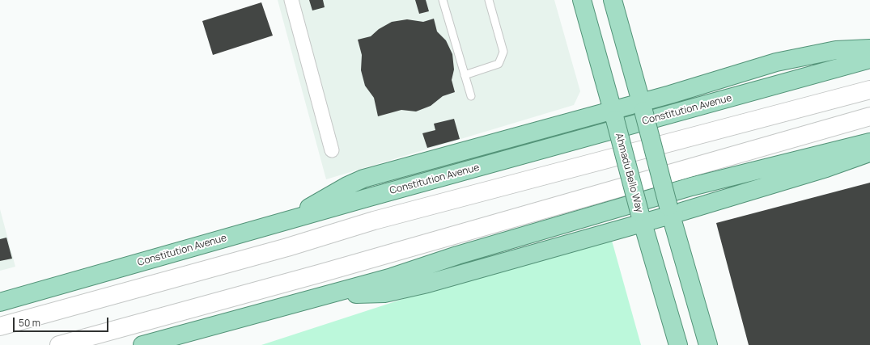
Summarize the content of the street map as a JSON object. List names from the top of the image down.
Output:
{
  "streets": {
    "main road": ["Constitution Avenue", "Ahmadu Bello Way"]
  },
  "scale_bar": "50 m"
}
